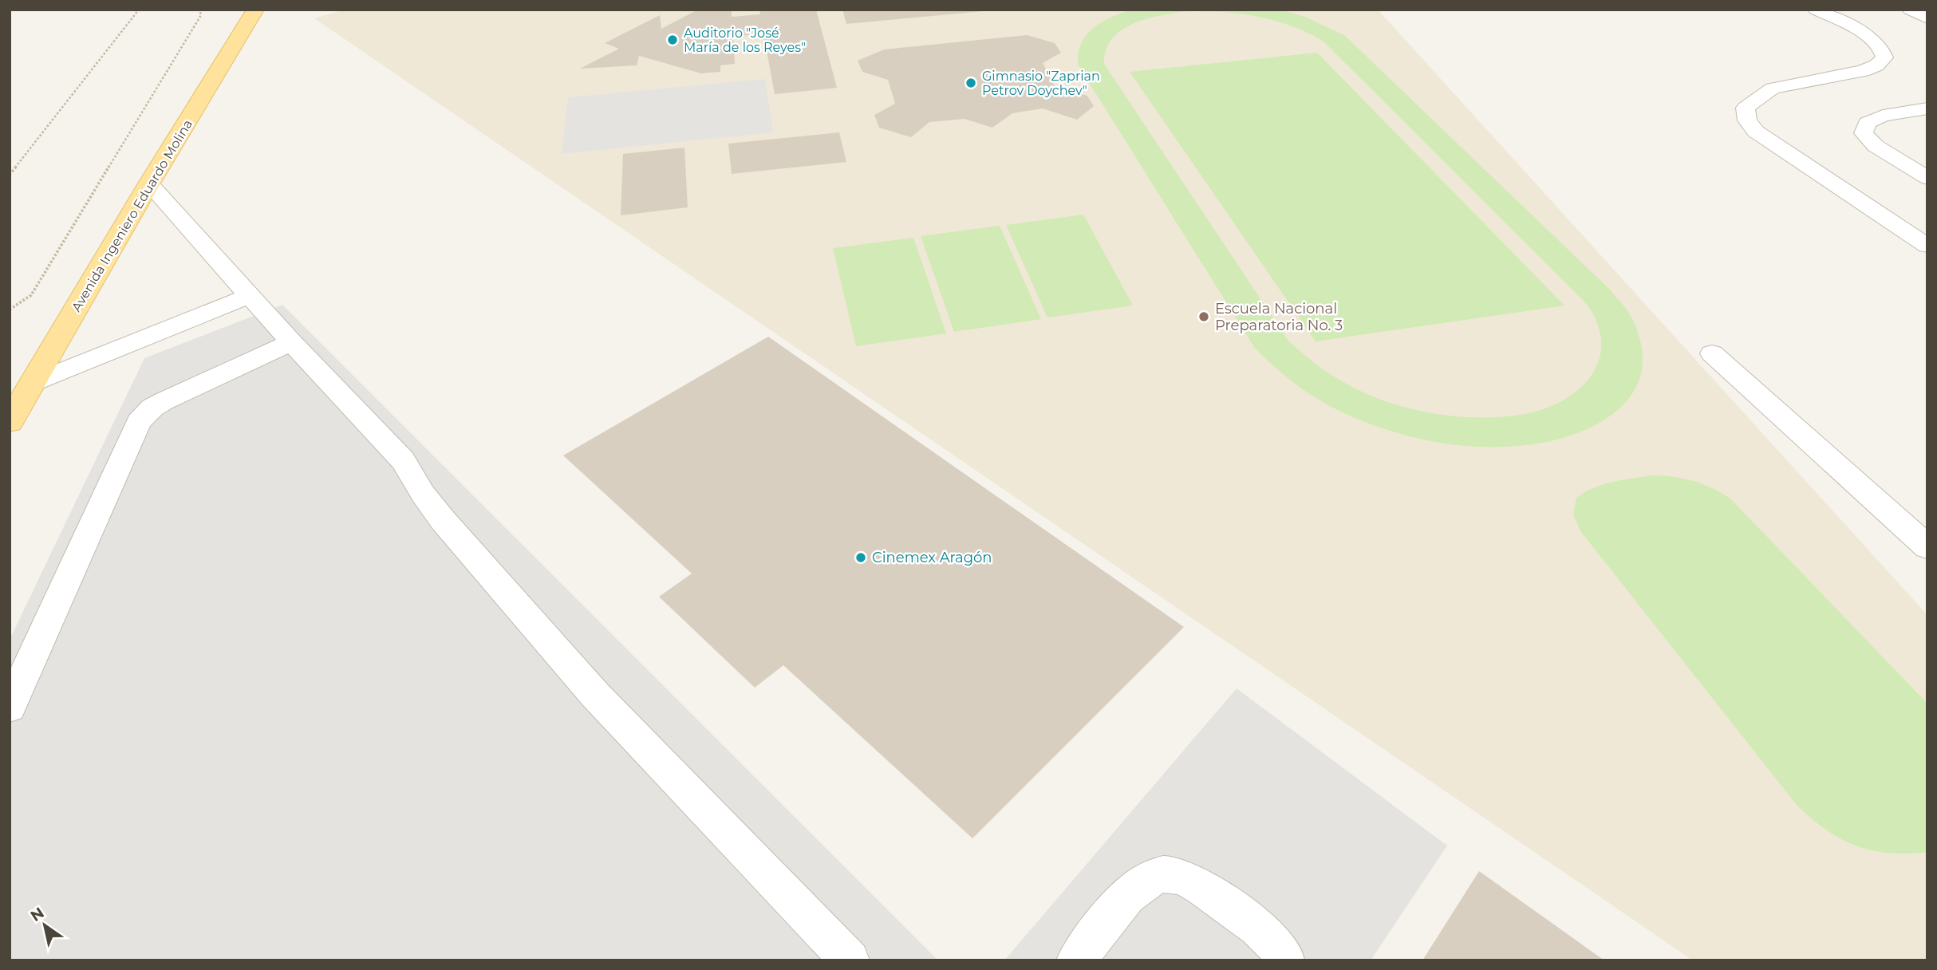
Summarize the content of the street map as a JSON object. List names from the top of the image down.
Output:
{
  "streets": {
    "main road": ["Avenida Ingeniero Eduardo Molina"]
  },
  "places": [
    "Auditorio \"José María de los Reyes\"",
    "Gimnasio \"Zaprian Petrov Doychev\"",
    "Escuela Nacional Preparatoria No. 3",
    "Cinemex Aragón"
  ],
  "north": "top left"
}
